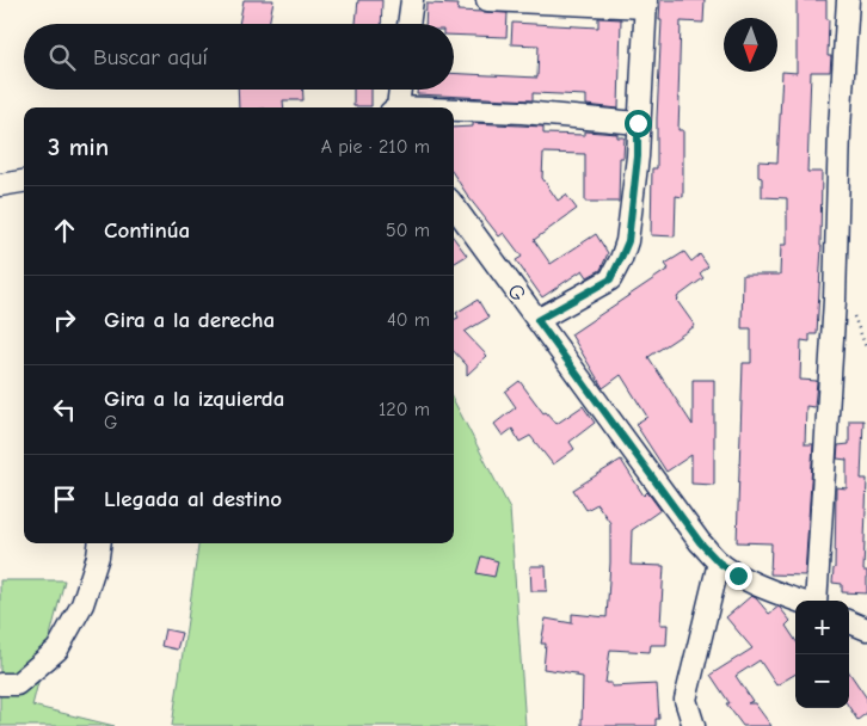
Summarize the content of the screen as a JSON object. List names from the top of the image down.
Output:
{
  "streets": {
    "street": ["G"]
  },
  "north": "bottom",
  "page": {
    "search": "Buscar aquí",
    "heading": ["3 min", "A pie · 210 m"],
    "list": [
      ["Continúa", "50 m"],
      ["Gira a la derecha", "40 m"],
      ["Gira a la izquierda", "G", "120 m"],
      "Llegada al destino"
    ],
    "map_buttons": ["+", "−"]
  }
}
